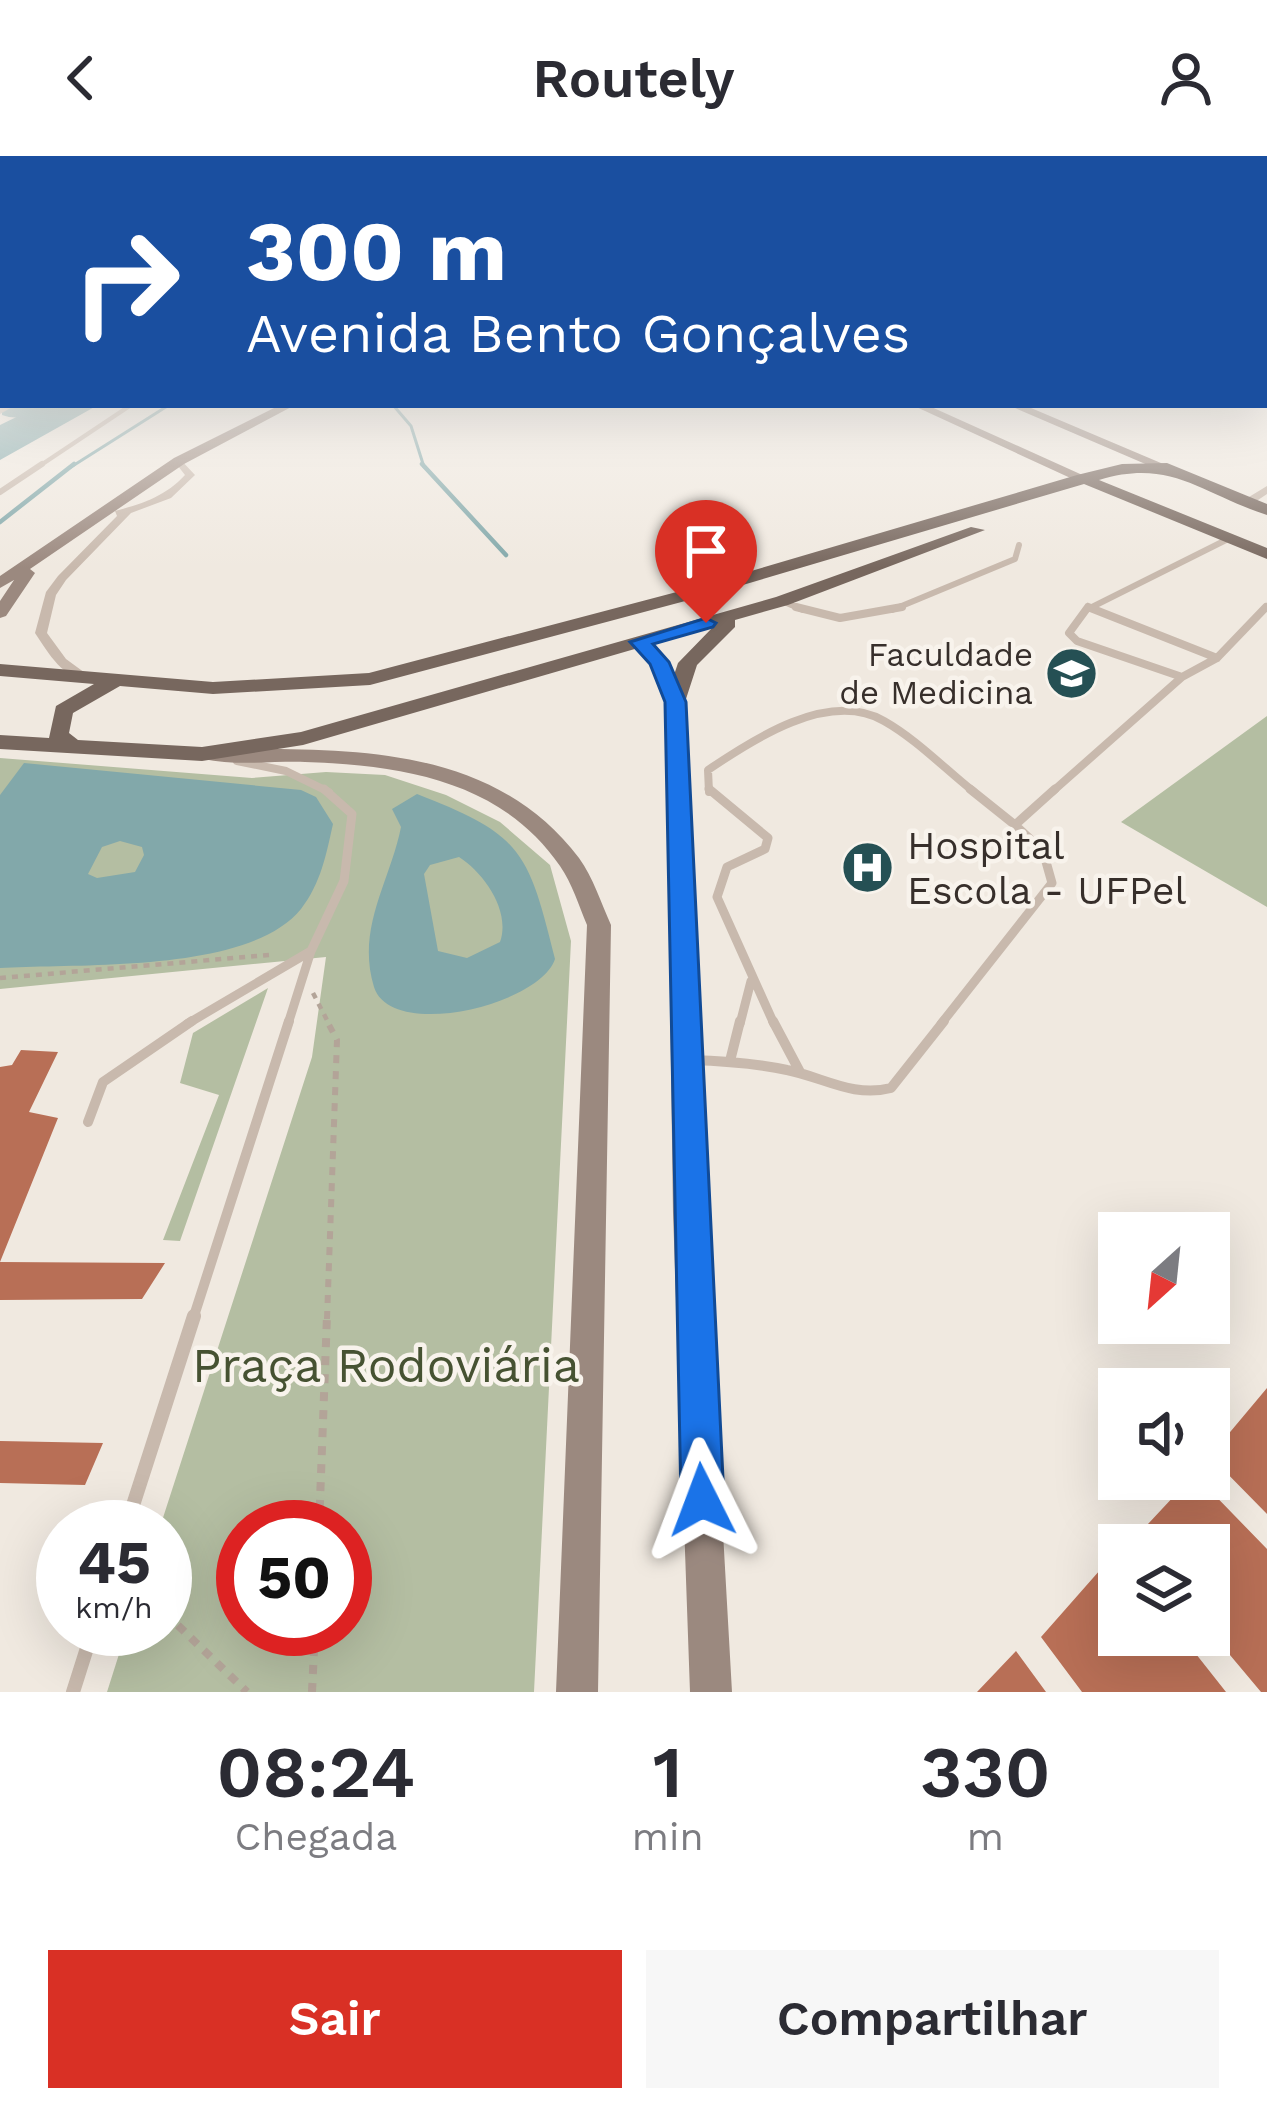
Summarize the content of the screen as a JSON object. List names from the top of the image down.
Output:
{
  "parks": ["Praça Rodoviária"],
  "places": {
    "school or university": ["Faculdade de Medicina"],
    "hospital": ["Hospital Escola - UFPel"]
  },
  "north": "bottom left",
  "page": {
    "header": "Routely",
    "turn": ["300 m", "Avenida Bento Gonçalves"],
    "speed": "45 km/h",
    "limit": "50",
    "eta": [
      "08:24",
      "Chegada",
      "1",
      "min",
      "330",
      "m"
    ],
    "buttons": ["Sair", "Compartilhar"]
  }
}
